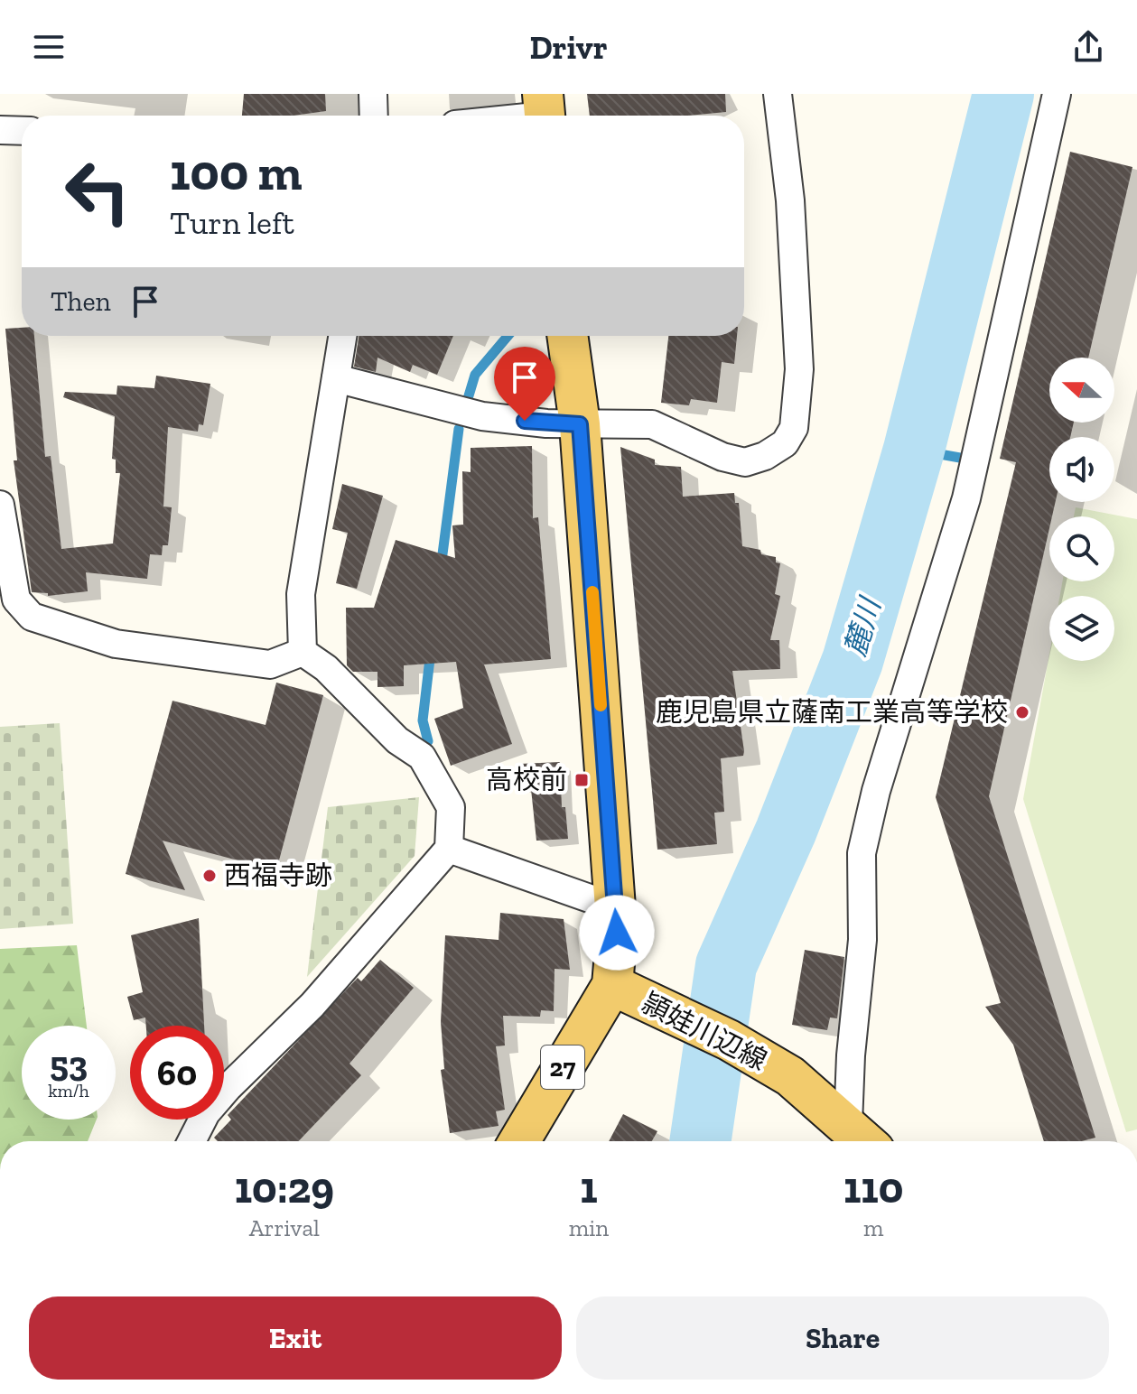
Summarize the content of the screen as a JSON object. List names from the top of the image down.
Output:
{
  "streets": {
    "main road": ["頴娃川辺線", "27"]
  },
  "water": ["麓川"],
  "places": {
    "other": ["鹿児島県立薩南工業高等学校", "西福寺跡"],
    "transit": ["高校前"]
  },
  "north": "left",
  "page": {
    "header": "Drivr",
    "turn": ["100 m", "Turn left"],
    "then": "Then",
    "speed": "53 km/h",
    "limit": "60",
    "eta": [
      "10:29",
      "Arrival",
      "1",
      "min",
      "110",
      "m"
    ],
    "buttons": ["Exit", "Share"]
  }
}
